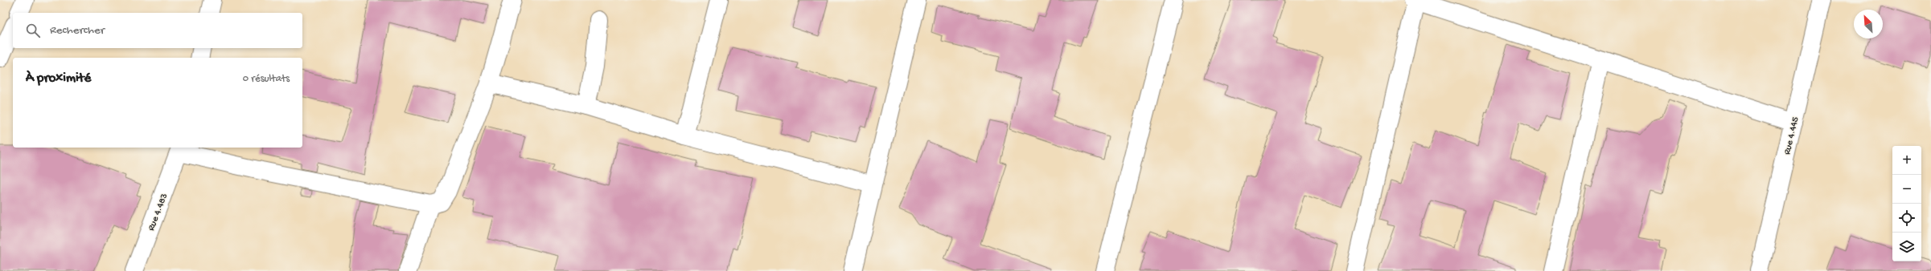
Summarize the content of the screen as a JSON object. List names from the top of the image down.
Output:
{
  "streets": {
    "street": ["Rue 4.445", "Rue 4.483"]
  },
  "north": "top left",
  "page": {
    "search": "Rechercher",
    "heading": ["À proximité", "0 résultats"],
    "map_buttons": ["+", "−"]
  }
}
